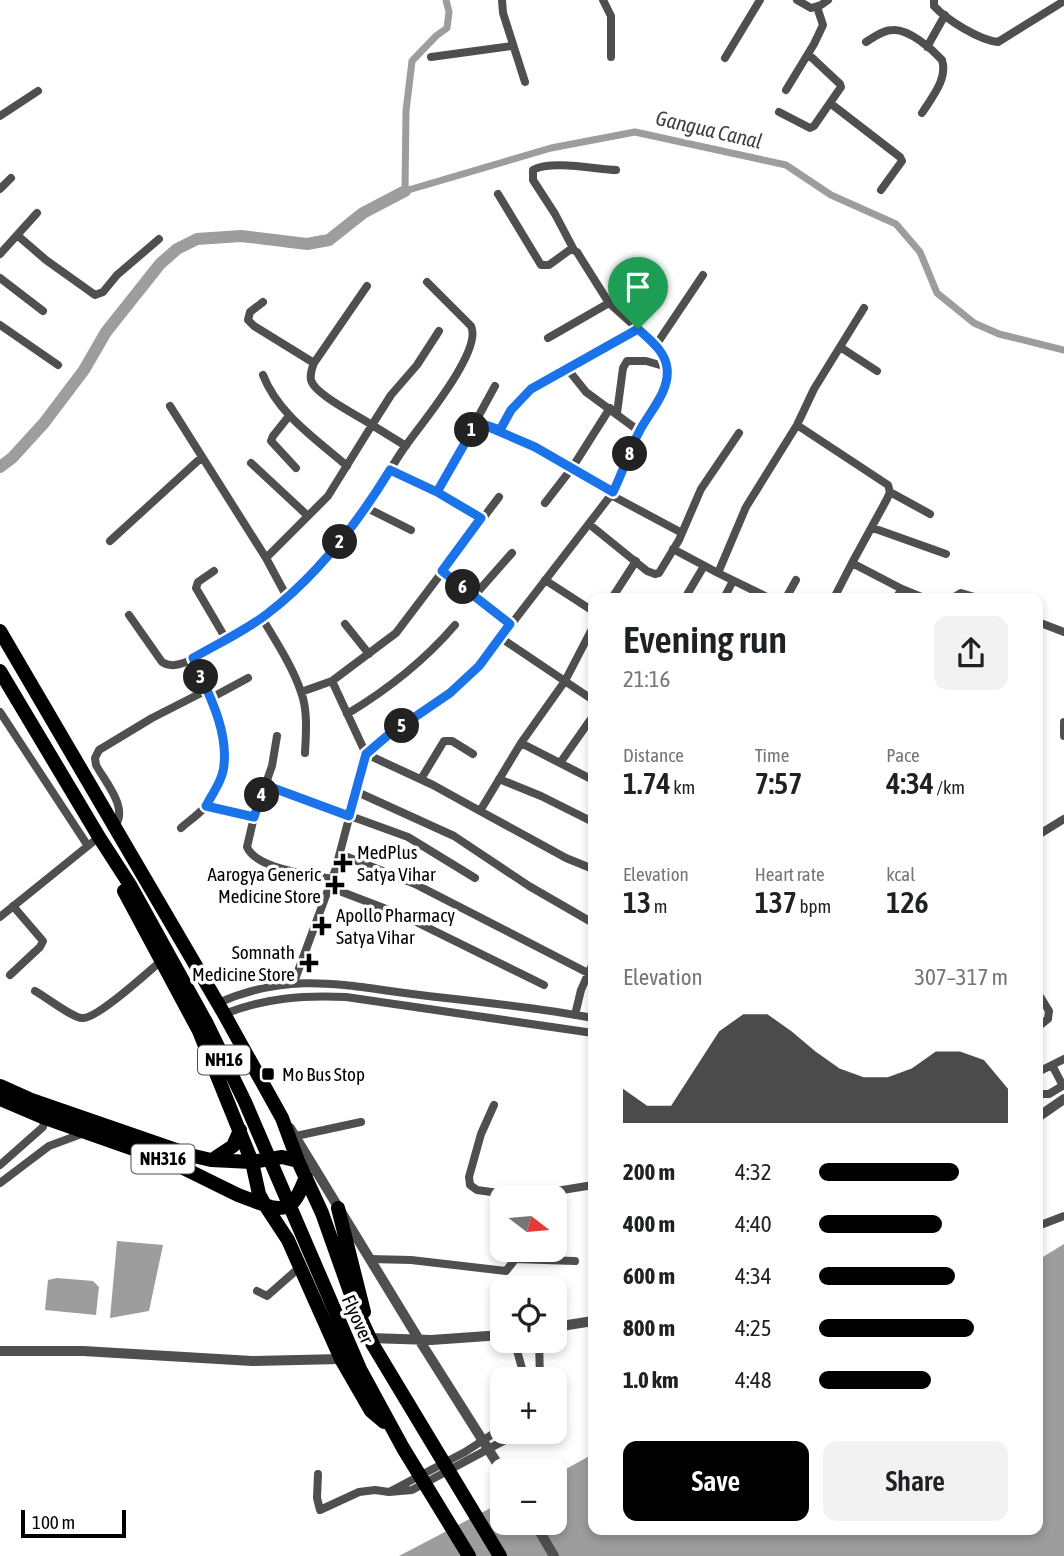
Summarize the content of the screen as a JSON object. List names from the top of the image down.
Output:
{
  "streets": {
    "highway": ["NH16", "NH316", "Flyover"]
  },
  "crossings": [
    ["NH16", "NH316"],
    ["NH16", "Flyover"]
  ],
  "water": ["Gangua Canal"],
  "places": {
    "health": [
      "MedPlus Satya Vihar",
      "Aarogya Generic Medicine Store",
      "Apollo Pharmacy Satya Vihar",
      "Somnath Medicine Store"
    ],
    "transit": ["Mo Bus Stop"]
  },
  "scale_bar": "100 m",
  "north": "right",
  "page": {
    "pins": [
      "1",
      "8",
      "2",
      "6",
      "3",
      "5",
      "4"
    ],
    "heading": ["Evening run", "21:16"],
    "stats": [
      ["Distance", "1.74 km"],
      ["Time", "7:57"],
      ["Pace", "4:34 /km"],
      ["Elevation", "13 m"],
      ["Heart rate", "137 bpm"],
      ["kcal", "126"]
    ],
    "chart": ["Elevation", "307–317 m"],
    "list": [
      {
        "name": "200 m",
        "note": "4:32"
      },
      {
        "name": "400 m",
        "note": "4:40"
      },
      {
        "name": "600 m",
        "note": "4:34"
      },
      {
        "name": "800 m",
        "note": "4:25"
      },
      {
        "name": "1.0 km",
        "note": "4:48"
      }
    ],
    "map_buttons": ["+", "−"],
    "buttons": ["Save", "Share"],
    "scale": "100 m"
  }
}
